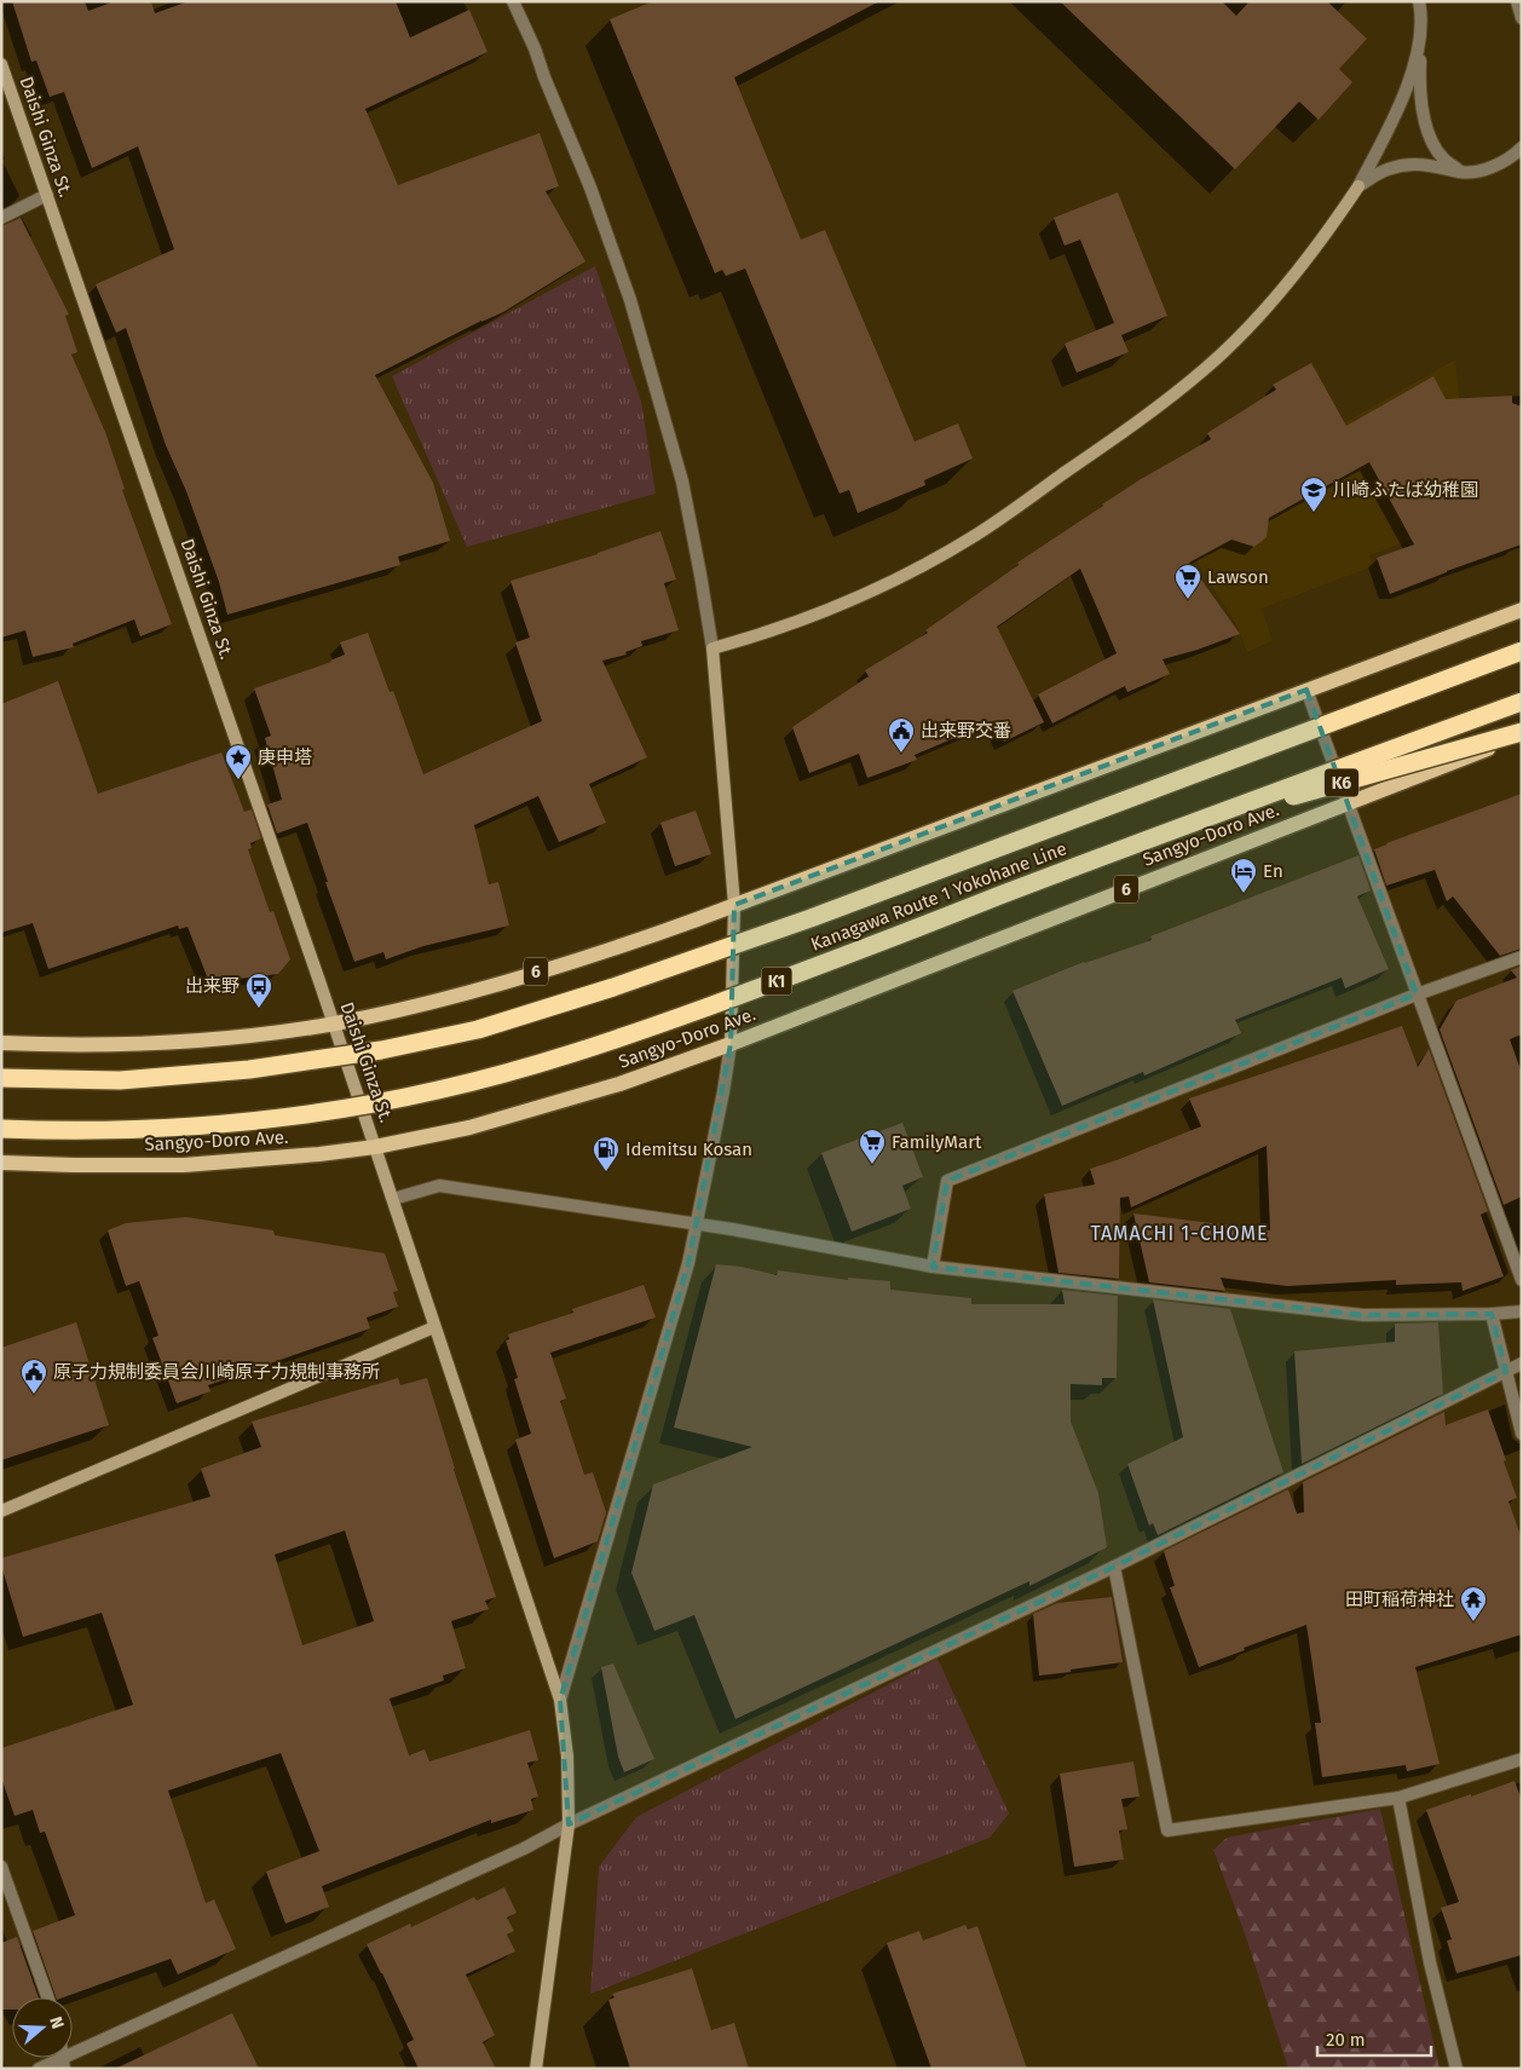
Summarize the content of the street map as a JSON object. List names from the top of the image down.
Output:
{
  "streets": {
    "highway": ["K6", "Kanagawa Route 1 Yokohane Line", "K1"],
    "main road": ["Sangyo-Doro Ave.", "6"],
    "street": ["Daishi Ginza St."]
  },
  "crossings": [
    ["Daishi Ginza St.", "Sangyo-Doro Ave."],
    ["Daishi Ginza St.", "6"],
    ["K6", "Sangyo-Doro Ave."],
    ["K6", "Kanagawa Route 1 Yokohane Line"]
  ],
  "districts": ["TAMACHI 1-CHOME"],
  "places": {
    "school or university": ["川崎ふたば幼稚園"],
    "supermarket": ["Lawson", "FamilyMart"],
    "public building": ["出来野交番", "原子力規制委員会川崎原子力規制事務所"],
    "place": ["庚申塔"],
    "hotel": ["En"],
    "bus stop": ["出来野"],
    "fuel station": ["Idemitsu Kosan"],
    "temple": ["田町稲荷神社"]
  },
  "scale_bar": "20 m",
  "north": "right"
}
